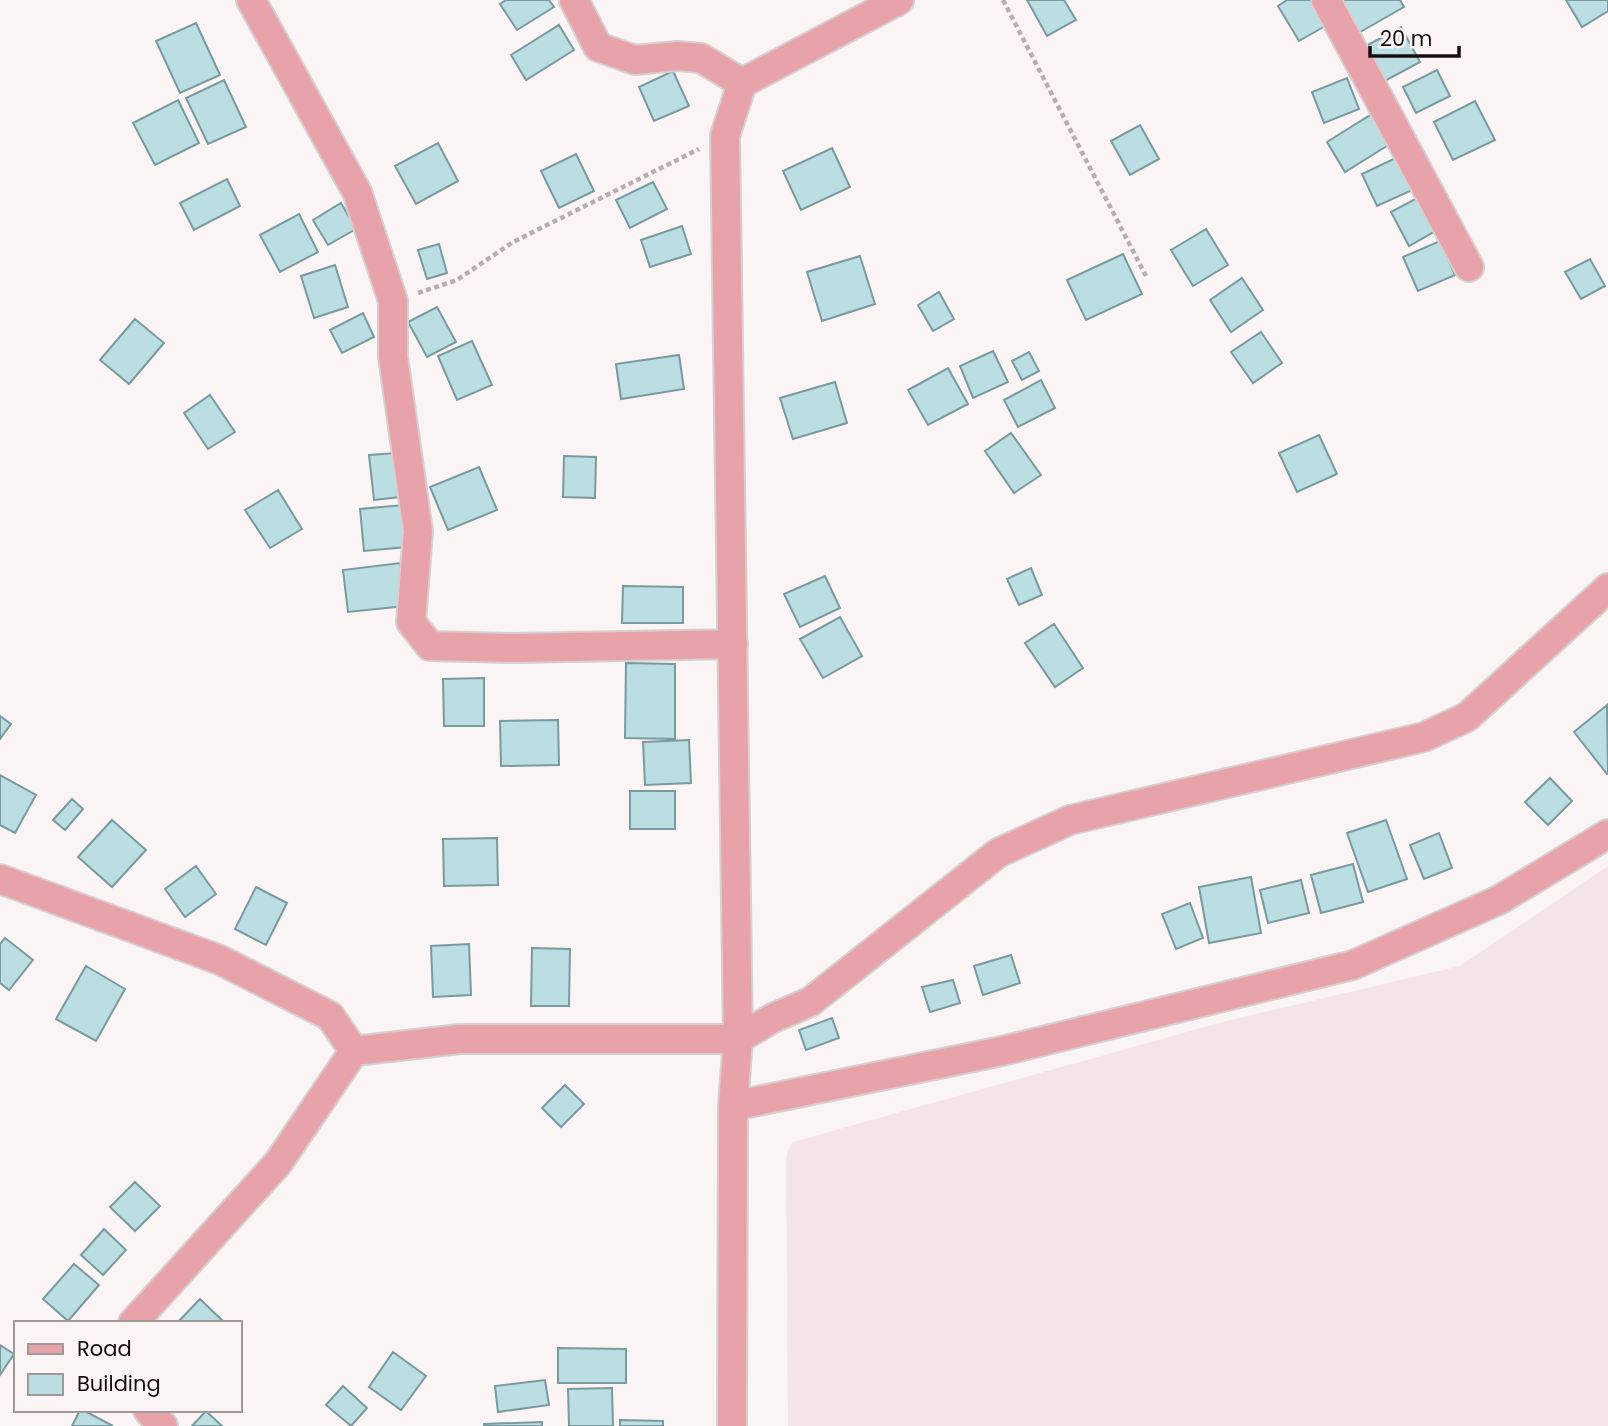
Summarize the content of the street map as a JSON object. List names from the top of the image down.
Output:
{
  "legend": ["Road", "Building"],
  "scale_bar": "20 m"
}
